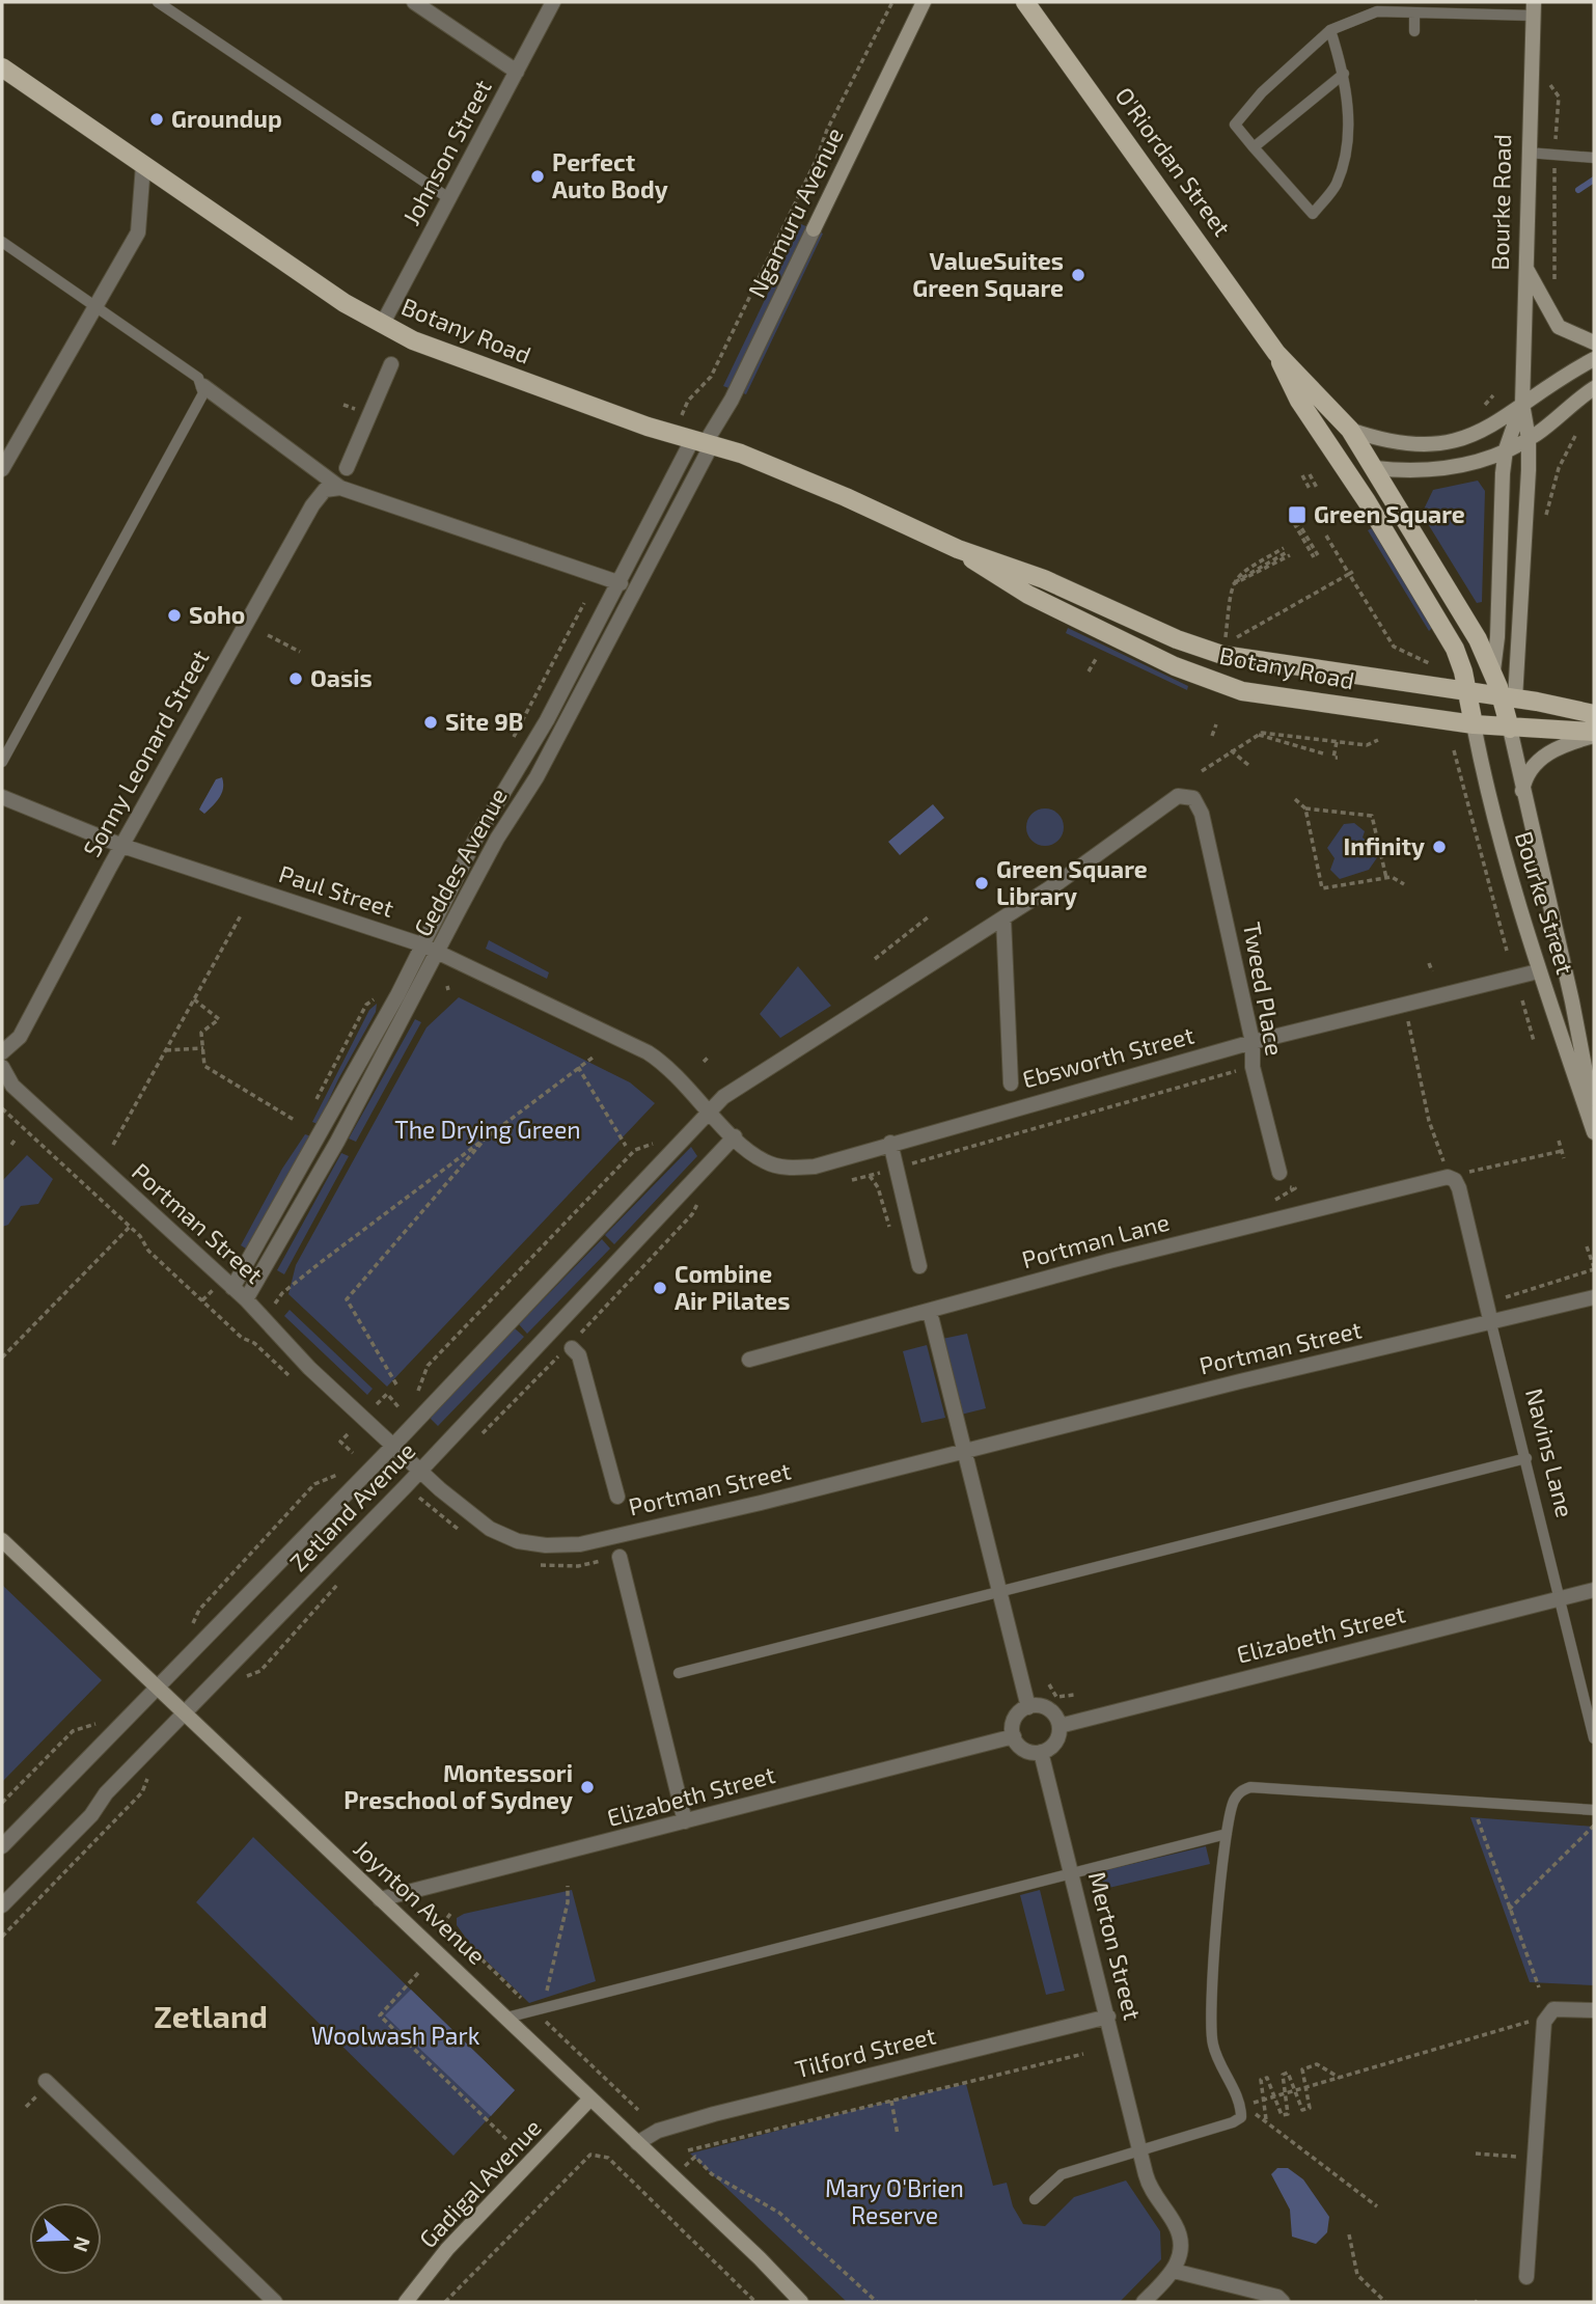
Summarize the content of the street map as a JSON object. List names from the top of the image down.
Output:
{
  "streets": {
    "main road": ["O'Riordan Street", "Bourke Road", "Botany Road"],
    "street": [
      "Johnson Street",
      "Ngamuru Avenue",
      "Sonny Leonard Street",
      "Geddes Avenue",
      "Paul Street",
      "Bourke Street",
      "Tweed Place",
      "Ebsworth Street",
      "Portman Street",
      "Portman Lane",
      "Navins Lane",
      "Zetland Avenue",
      "Elizabeth Street",
      "Joynton Avenue",
      "Merton Street",
      "Tilford Street",
      "Gadigal Avenue"
    ]
  },
  "crossings": [
    ["Johnson Street", "Botany Road"],
    ["O'Riordan Street", "Bourke Road"],
    ["O'Riordan Street", "Botany Road"],
    ["O'Riordan Street", "Bourke Street"],
    ["Bourke Road", "Botany Road"],
    ["Bourke Road", "Bourke Street"],
    ["Ngamuru Avenue", "Botany Road"],
    ["Ngamuru Avenue", "Geddes Avenue"],
    ["Botany Road", "Geddes Avenue"],
    ["Botany Road", "Bourke Street"],
    ["Sonny Leonard Street", "Paul Street"],
    ["Geddes Avenue", "Paul Street"],
    ["Geddes Avenue", "Portman Street"],
    ["Paul Street", "Ebsworth Street"],
    ["Paul Street", "Zetland Avenue"],
    ["Bourke Street", "Ebsworth Street"],
    ["Tweed Place", "Ebsworth Street"],
    ["Tweed Place", "Zetland Avenue"],
    ["Ebsworth Street", "Zetland Avenue"],
    ["Portman Street", "Navins Lane"],
    ["Portman Street", "Zetland Avenue"],
    ["Portman Lane", "Navins Lane"],
    ["Navins Lane", "Elizabeth Street"],
    ["Zetland Avenue", "Joynton Avenue"],
    ["Elizabeth Street", "Joynton Avenue"],
    ["Elizabeth Street", "Merton Street"],
    ["Joynton Avenue", "Tilford Street"],
    ["Joynton Avenue", "Gadigal Avenue"],
    ["Merton Street", "Tilford Street"]
  ],
  "districts": ["Zetland"],
  "parks": ["The Drying Green", "Woolwash Park", "Mary O'Brien Reserve"],
  "places": {
    "other": [
      "Groundup",
      "Perfect Auto Body",
      "ValueSuites Green Square",
      "Soho",
      "Oasis",
      "Site 9B",
      "Infinity",
      "Green Square Library",
      "Combine Air Pilates",
      "Montessori Preschool of Sydney"
    ],
    "transit": ["Green Square"]
  },
  "north": "right"
}
